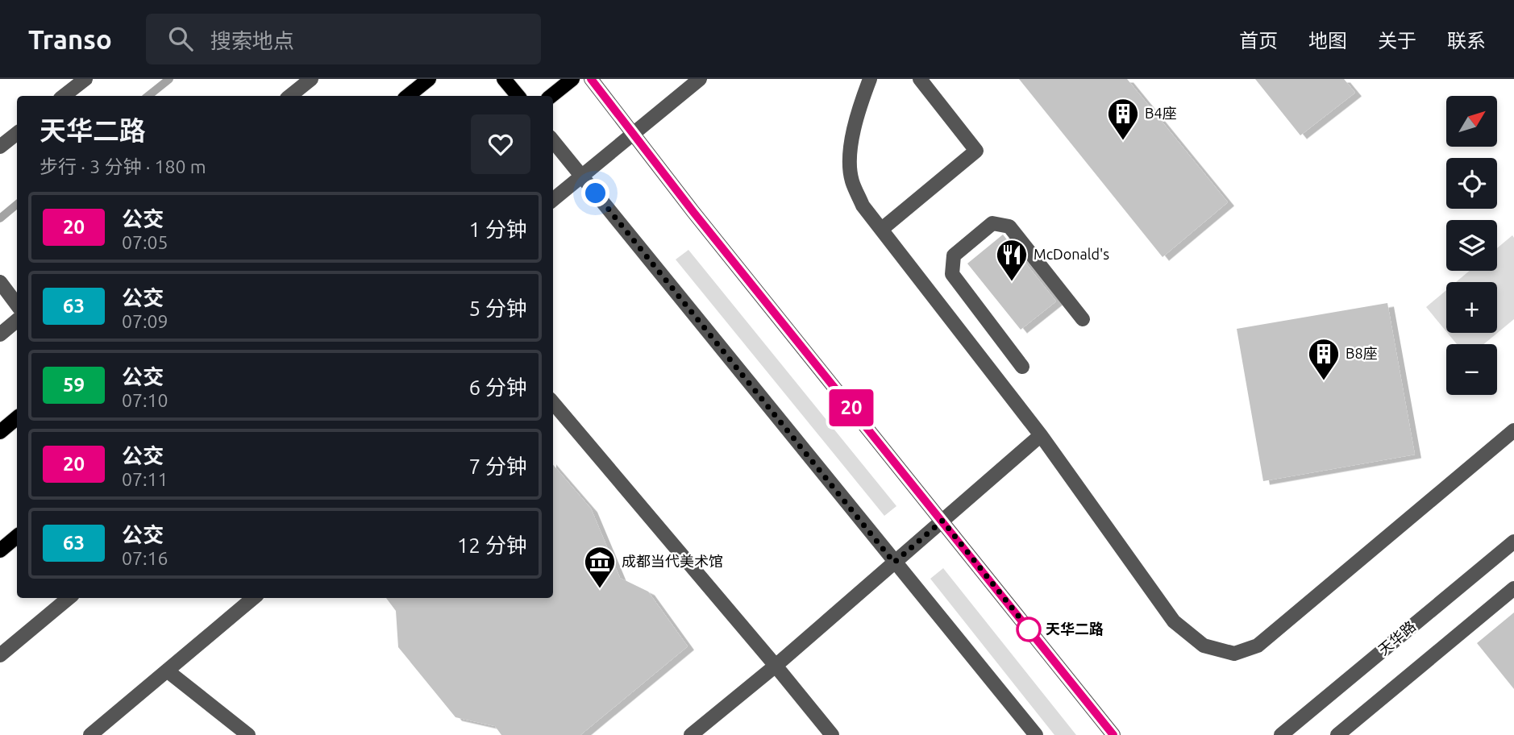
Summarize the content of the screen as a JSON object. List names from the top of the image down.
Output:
{
  "streets": {
    "street": ["天华路"]
  },
  "places": {
    "building": ["B4座", "B8座"],
    "restaurant": ["McDonald's"],
    "museum": ["成都当代美术馆"],
    "other": ["天华二路"]
  },
  "lines": ["bus line 20"],
  "north": "top right",
  "page": {
    "header": "Transo",
    "search": "搜索地点",
    "nav": [
      "首页",
      "地图",
      "关于",
      "联系"
    ],
    "on_map": "20",
    "map_buttons": ["+", "−"],
    "heading": ["天华二路", "步行 · 3 分钟 · 180 m"],
    "list": [
      {
        "mark": "20",
        "name": "公交",
        "note": "07:05",
        "value": "1 分钟"
      },
      {
        "mark": "63",
        "name": "公交",
        "note": "07:09",
        "value": "5 分钟"
      },
      {
        "mark": "59",
        "name": "公交",
        "note": "07:10",
        "value": "6 分钟"
      },
      {
        "mark": "20",
        "name": "公交",
        "note": "07:11",
        "value": "7 分钟"
      },
      {
        "mark": "63",
        "name": "公交",
        "note": "07:16",
        "value": "12 分钟"
      }
    ]
  }
}
